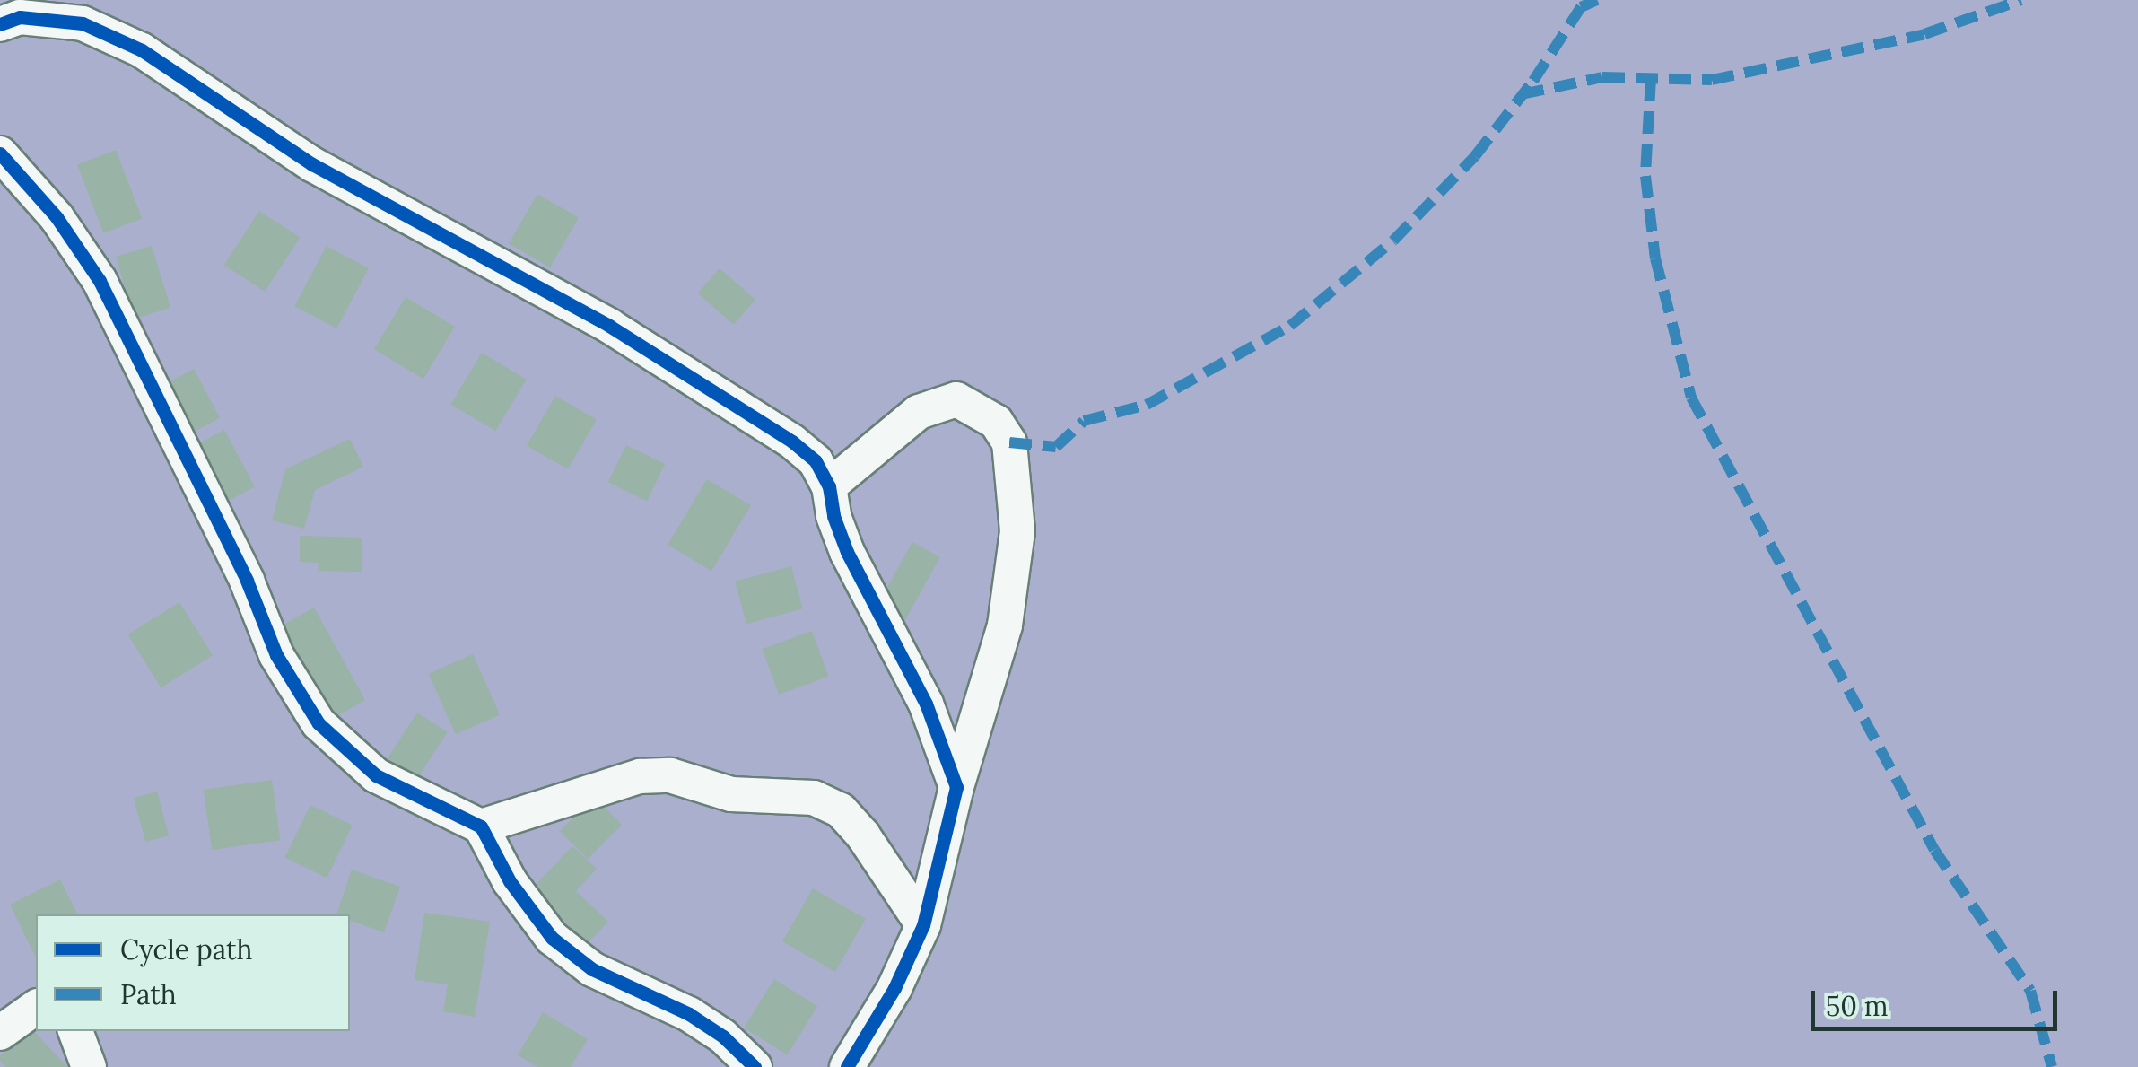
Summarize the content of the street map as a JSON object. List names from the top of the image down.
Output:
{
  "legend": ["Cycle path", "Path"],
  "scale_bar": "50 m"
}
